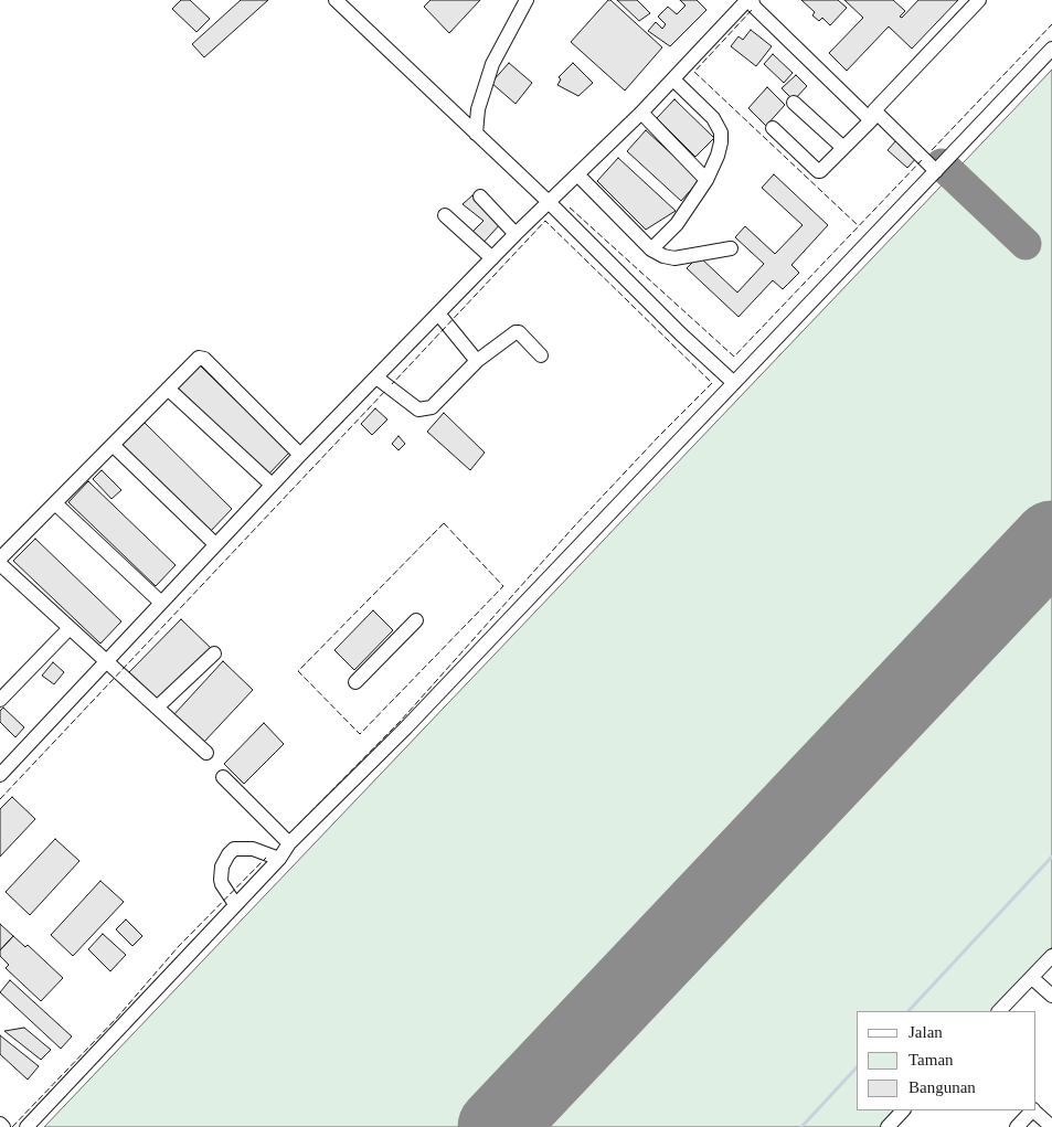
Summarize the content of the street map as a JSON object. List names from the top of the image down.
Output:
{
  "legend": ["Jalan", "Taman", "Bangunan"]
}
